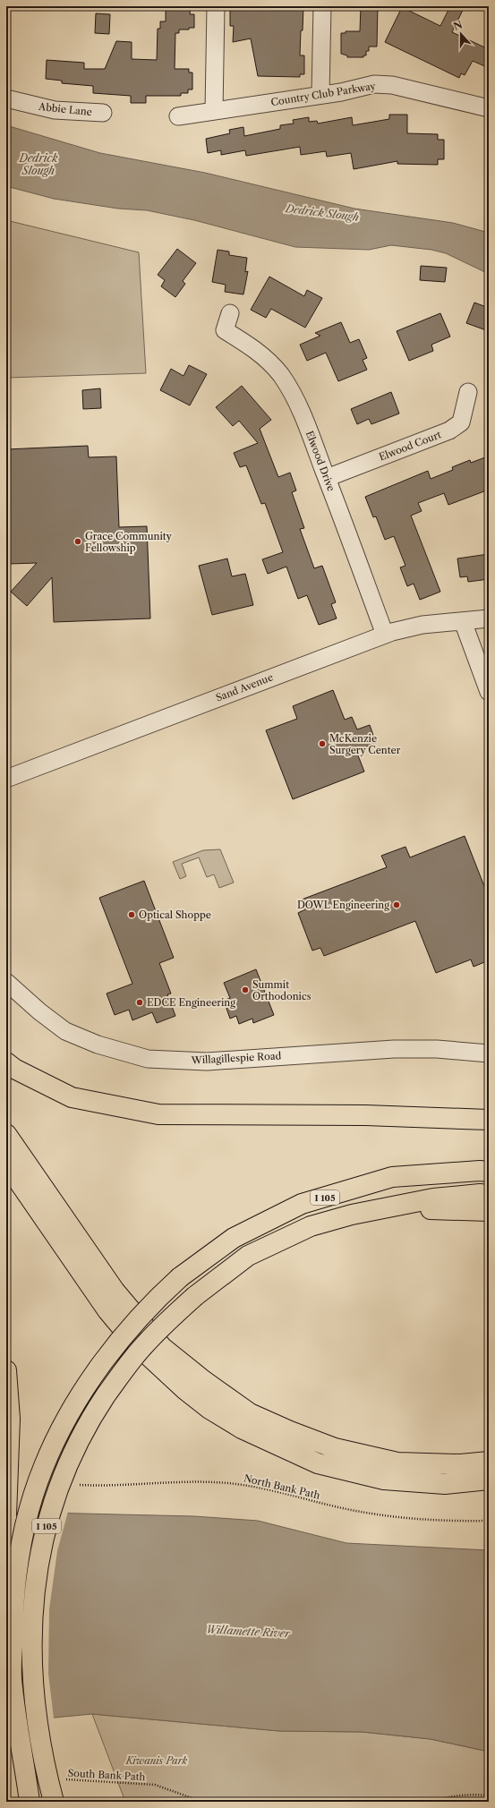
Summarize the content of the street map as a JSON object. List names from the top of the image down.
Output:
{
  "streets": {
    "highway": ["I 105"],
    "street": [
      "Country Club Parkway",
      "Abbie Lane",
      "Elwood Court",
      "Elwood Drive",
      "Sand Avenue",
      "Willagillespie Road"
    ],
    "path": ["North Bank Path", "South Bank Path"]
  },
  "crossings": [
    ["Elwood Court", "Elwood Drive"],
    ["Elwood Drive", "Sand Avenue"]
  ],
  "water": ["Dedrick Slough", "Willamette River"],
  "parks": ["Kiwanis Park"],
  "places": [
    "Grace Community Fellowship",
    "McKenzie Surgery Center",
    "DOWL Engineering",
    "Optical Shoppe",
    "Summit Orthodonics",
    "EDCE Engineering"
  ],
  "north": "top"
}
